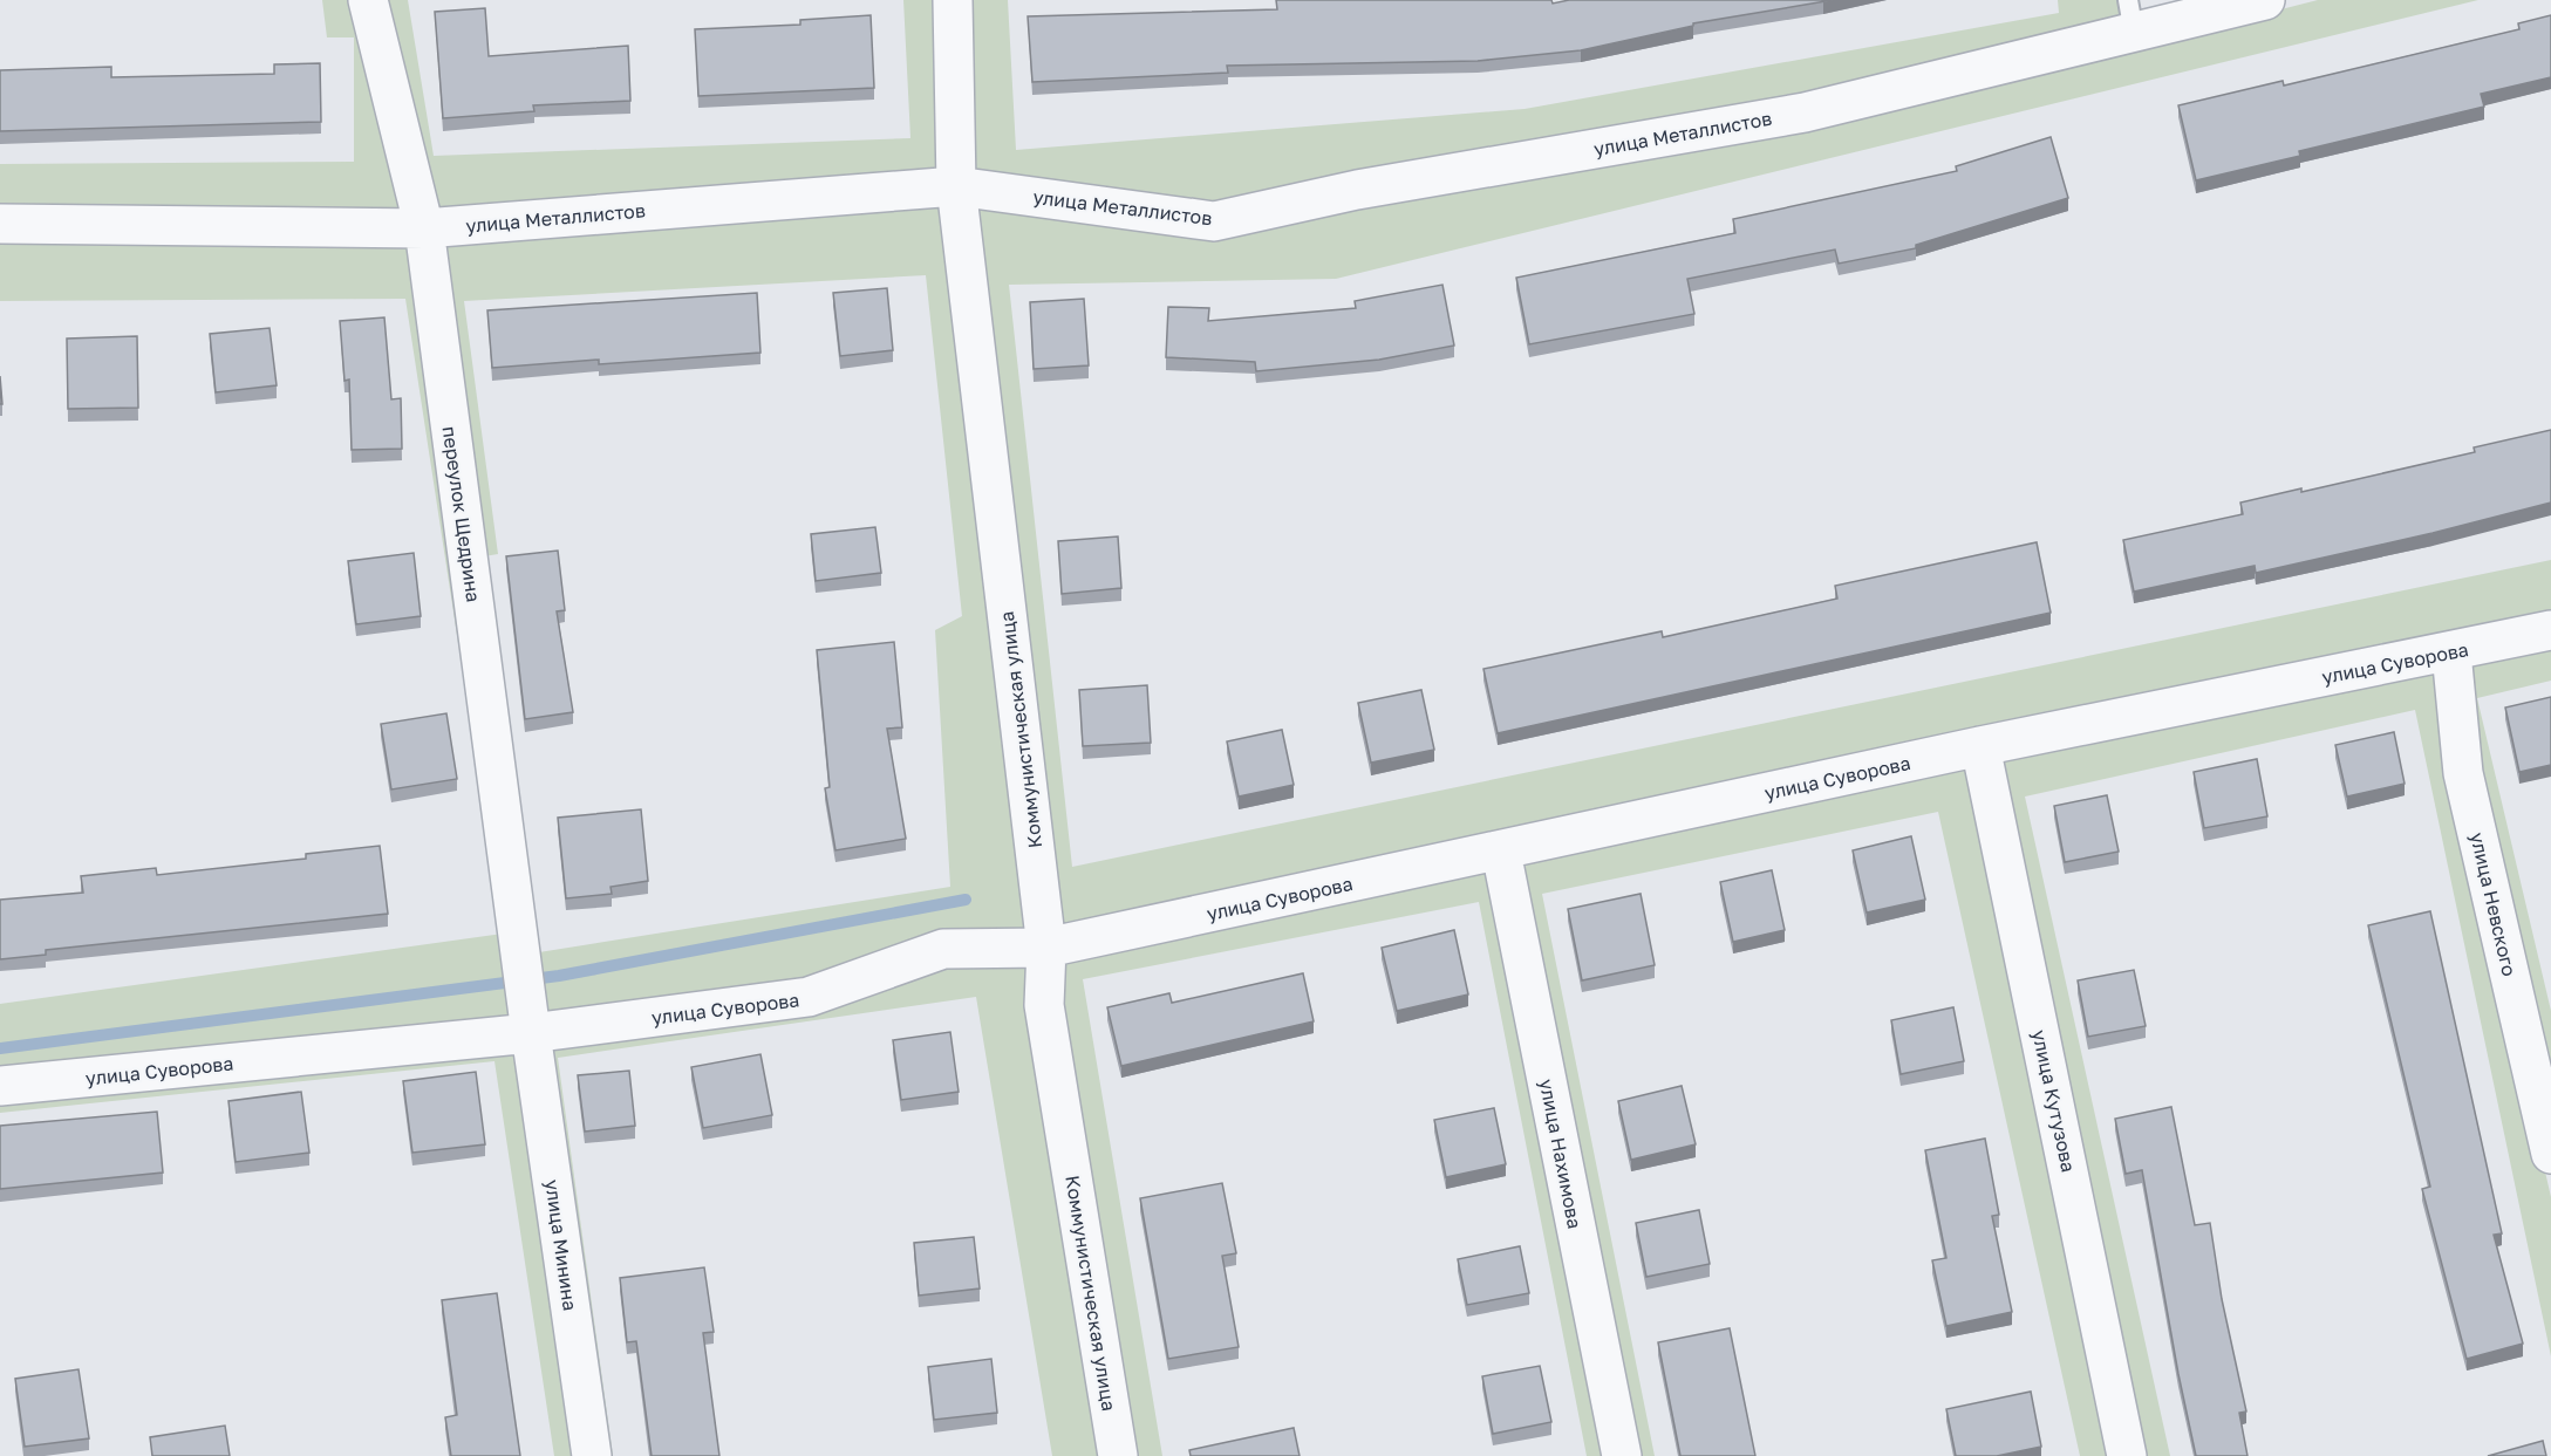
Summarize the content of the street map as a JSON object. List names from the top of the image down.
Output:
{
  "streets": {
    "street": [
      "улица Металлистов",
      "переулок Щедрина",
      "улица Суворова",
      "Коммунистическая улица",
      "улица Невского",
      "улица Кутузова",
      "улица Нахимова",
      "улица Минина"
    ]
  },
  "crossings": [
    ["улица Металлистов", "переулок Щедрина"],
    ["улица Металлистов", "Коммунистическая улица"],
    ["переулок Щедрина", "улица Суворова"],
    ["переулок Щедрина", "улица Минина"],
    ["улица Суворова", "Коммунистическая улица"],
    ["улица Суворова", "улица Невского"],
    ["улица Суворова", "улица Кутузова"],
    ["улица Суворова", "улица Нахимова"],
    ["улица Суворова", "улица Минина"]
  ]
}
